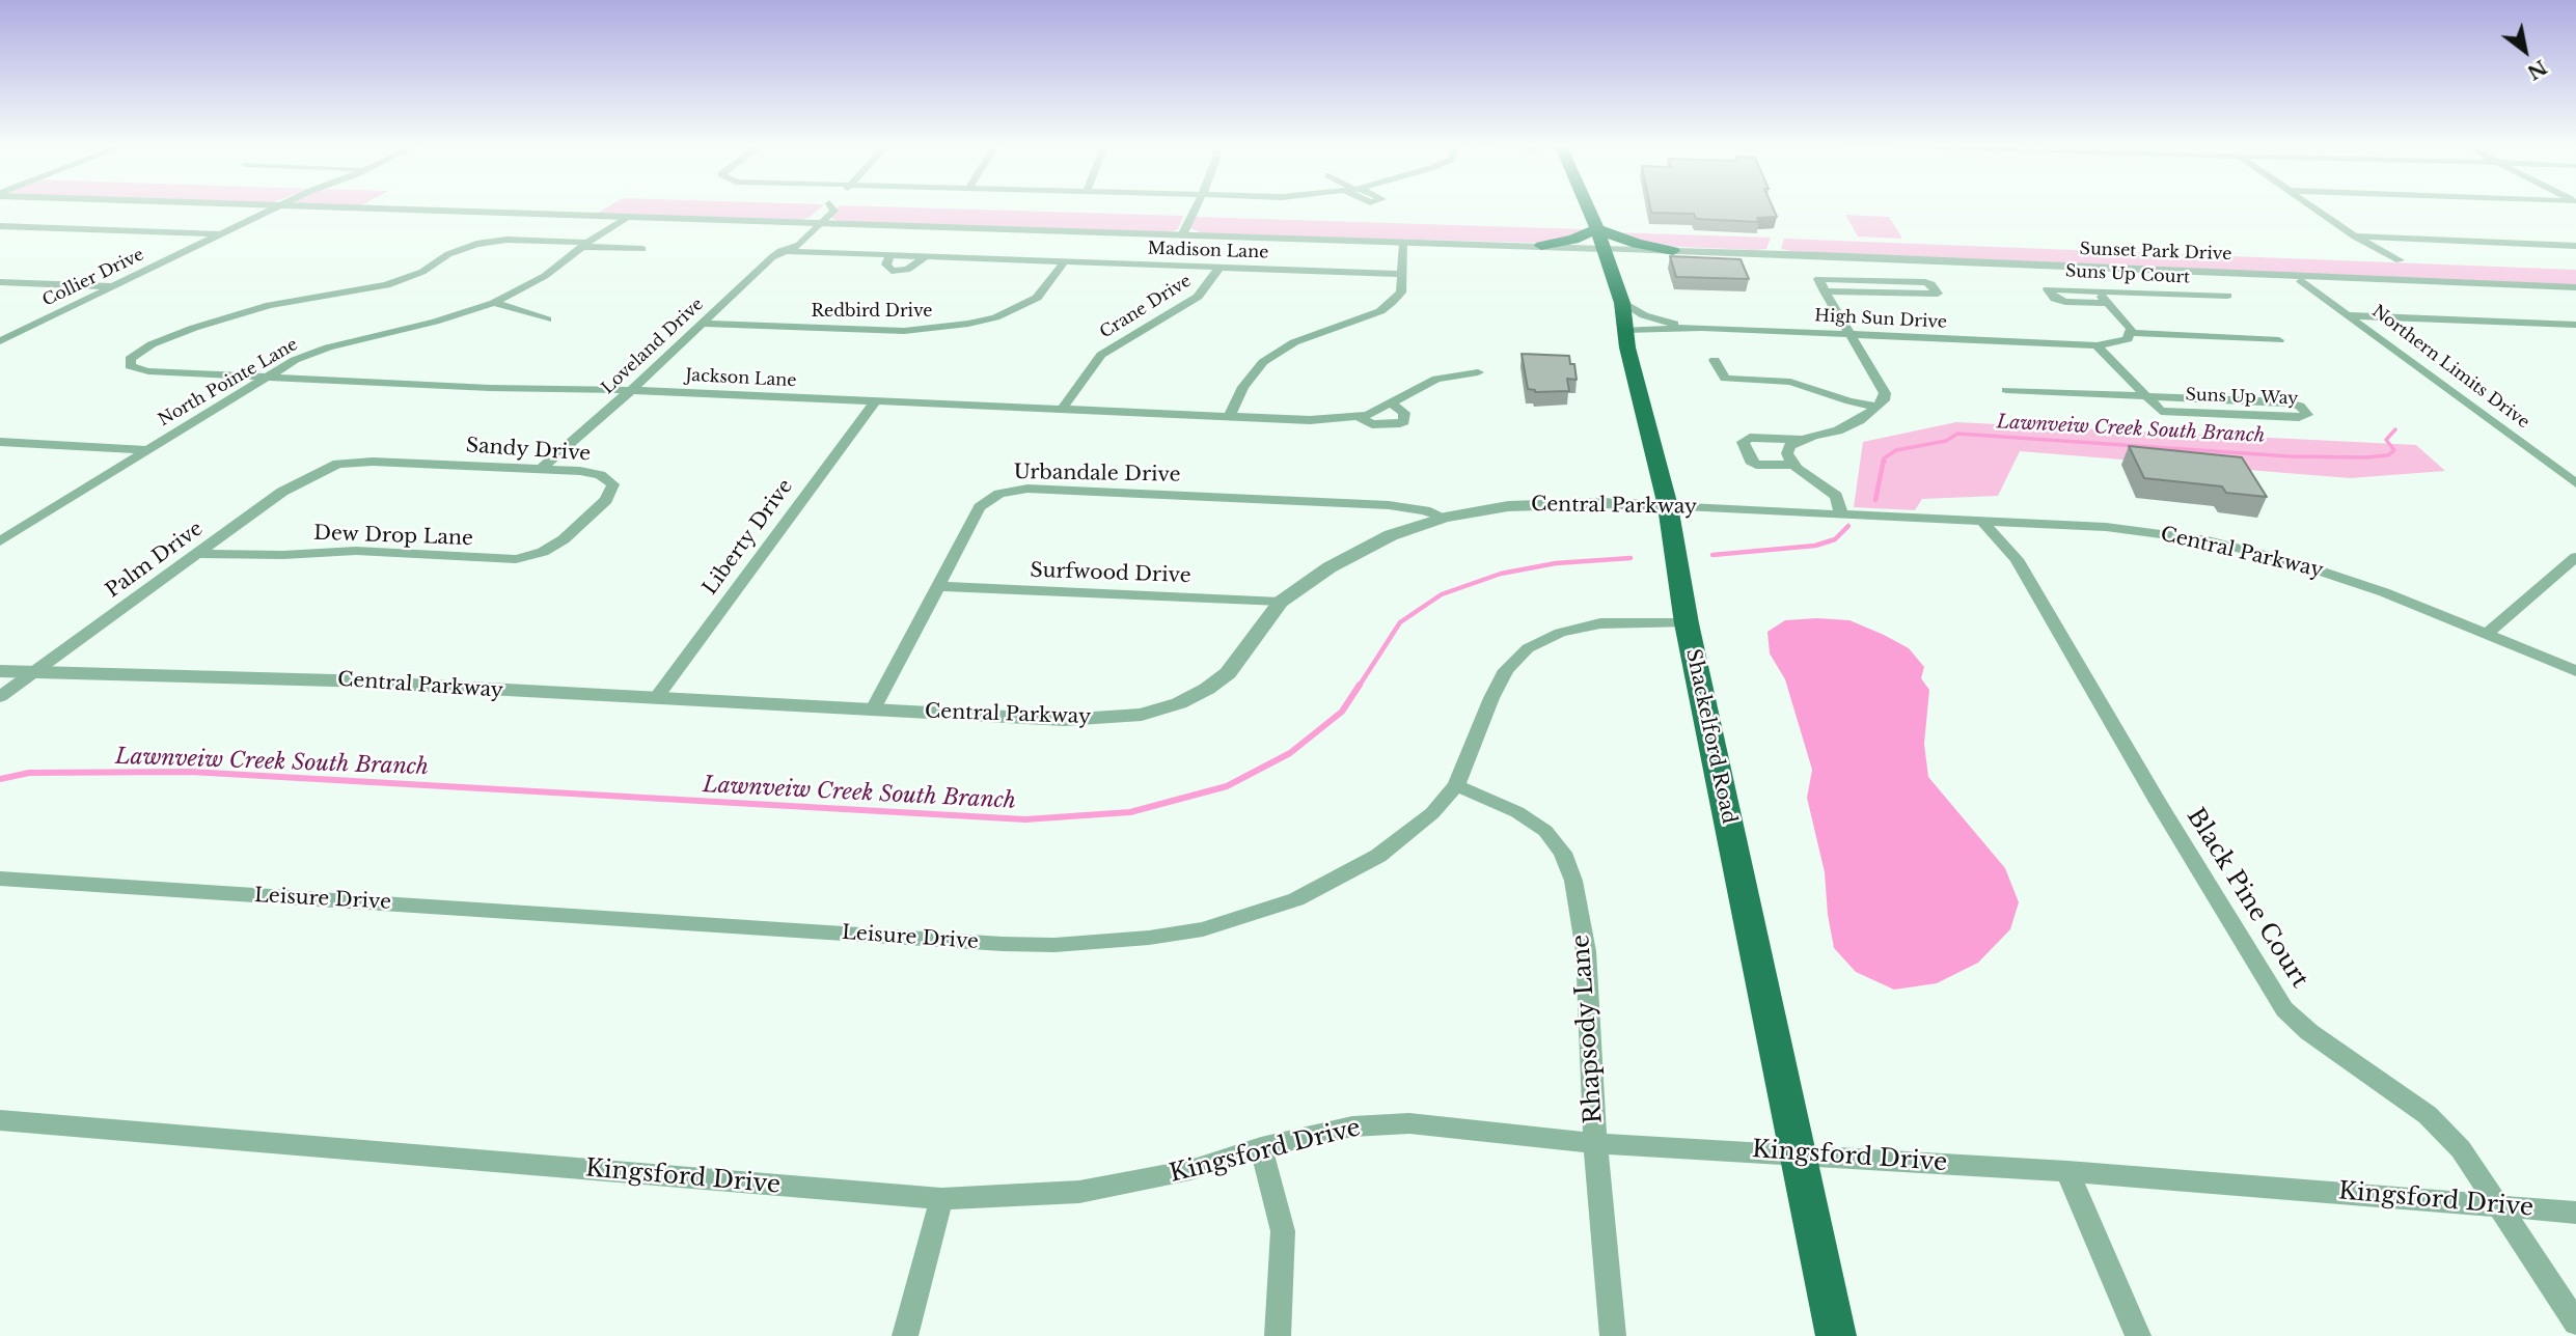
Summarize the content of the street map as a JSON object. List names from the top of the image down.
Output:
{
  "streets": {
    "main road": ["Shackelford Road"],
    "street": [
      "Madison Lane",
      "Sunset Park Drive",
      "Suns Up Court",
      "Collier Drive",
      "Crane Drive",
      "Redbird Drive",
      "High Sun Drive",
      "Loveland Drive",
      "Northern Limits Drive",
      "Jackson Lane",
      "North Pointe Lane",
      "Suns Up Way",
      "Sandy Drive",
      "Urbandale Drive",
      "Central Parkway",
      "Dew Drop Lane",
      "Liberty Drive",
      "Palm Drive",
      "Surfwood Drive",
      "Black Pine Court",
      "Leisure Drive",
      "Rhapsody Lane",
      "Kingsford Drive"
    ]
  },
  "crossings": [
    ["Madison Lane", "Crane Drive"],
    ["Madison Lane", "Redbird Drive"],
    ["Madison Lane", "Loveland Drive"],
    ["Sunset Park Drive", "Shackelford Road"],
    ["Crane Drive", "Jackson Lane"],
    ["Redbird Drive", "Loveland Drive"],
    ["High Sun Drive", "Suns Up Way"],
    ["High Sun Drive", "Shackelford Road"],
    ["Loveland Drive", "Jackson Lane"],
    ["Loveland Drive", "Sandy Drive"],
    ["Jackson Lane", "North Pointe Lane"],
    ["Jackson Lane", "Liberty Drive"],
    ["Sandy Drive", "Dew Drop Lane"],
    ["Sandy Drive", "Palm Drive"],
    ["Urbandale Drive", "Central Parkway"],
    ["Urbandale Drive", "Surfwood Drive"],
    ["Central Parkway", "Liberty Drive"],
    ["Central Parkway", "Palm Drive"],
    ["Central Parkway", "Surfwood Drive"],
    ["Central Parkway", "Shackelford Road"],
    ["Central Parkway", "Black Pine Court"],
    ["Dew Drop Lane", "Palm Drive"],
    ["Shackelford Road", "Leisure Drive"],
    ["Shackelford Road", "Kingsford Drive"],
    ["Black Pine Court", "Kingsford Drive"],
    ["Leisure Drive", "Rhapsody Lane"],
    ["Rhapsody Lane", "Kingsford Drive"]
  ],
  "water": ["Lawnveiw Creek South Branch"],
  "north": "bottom right"
}
